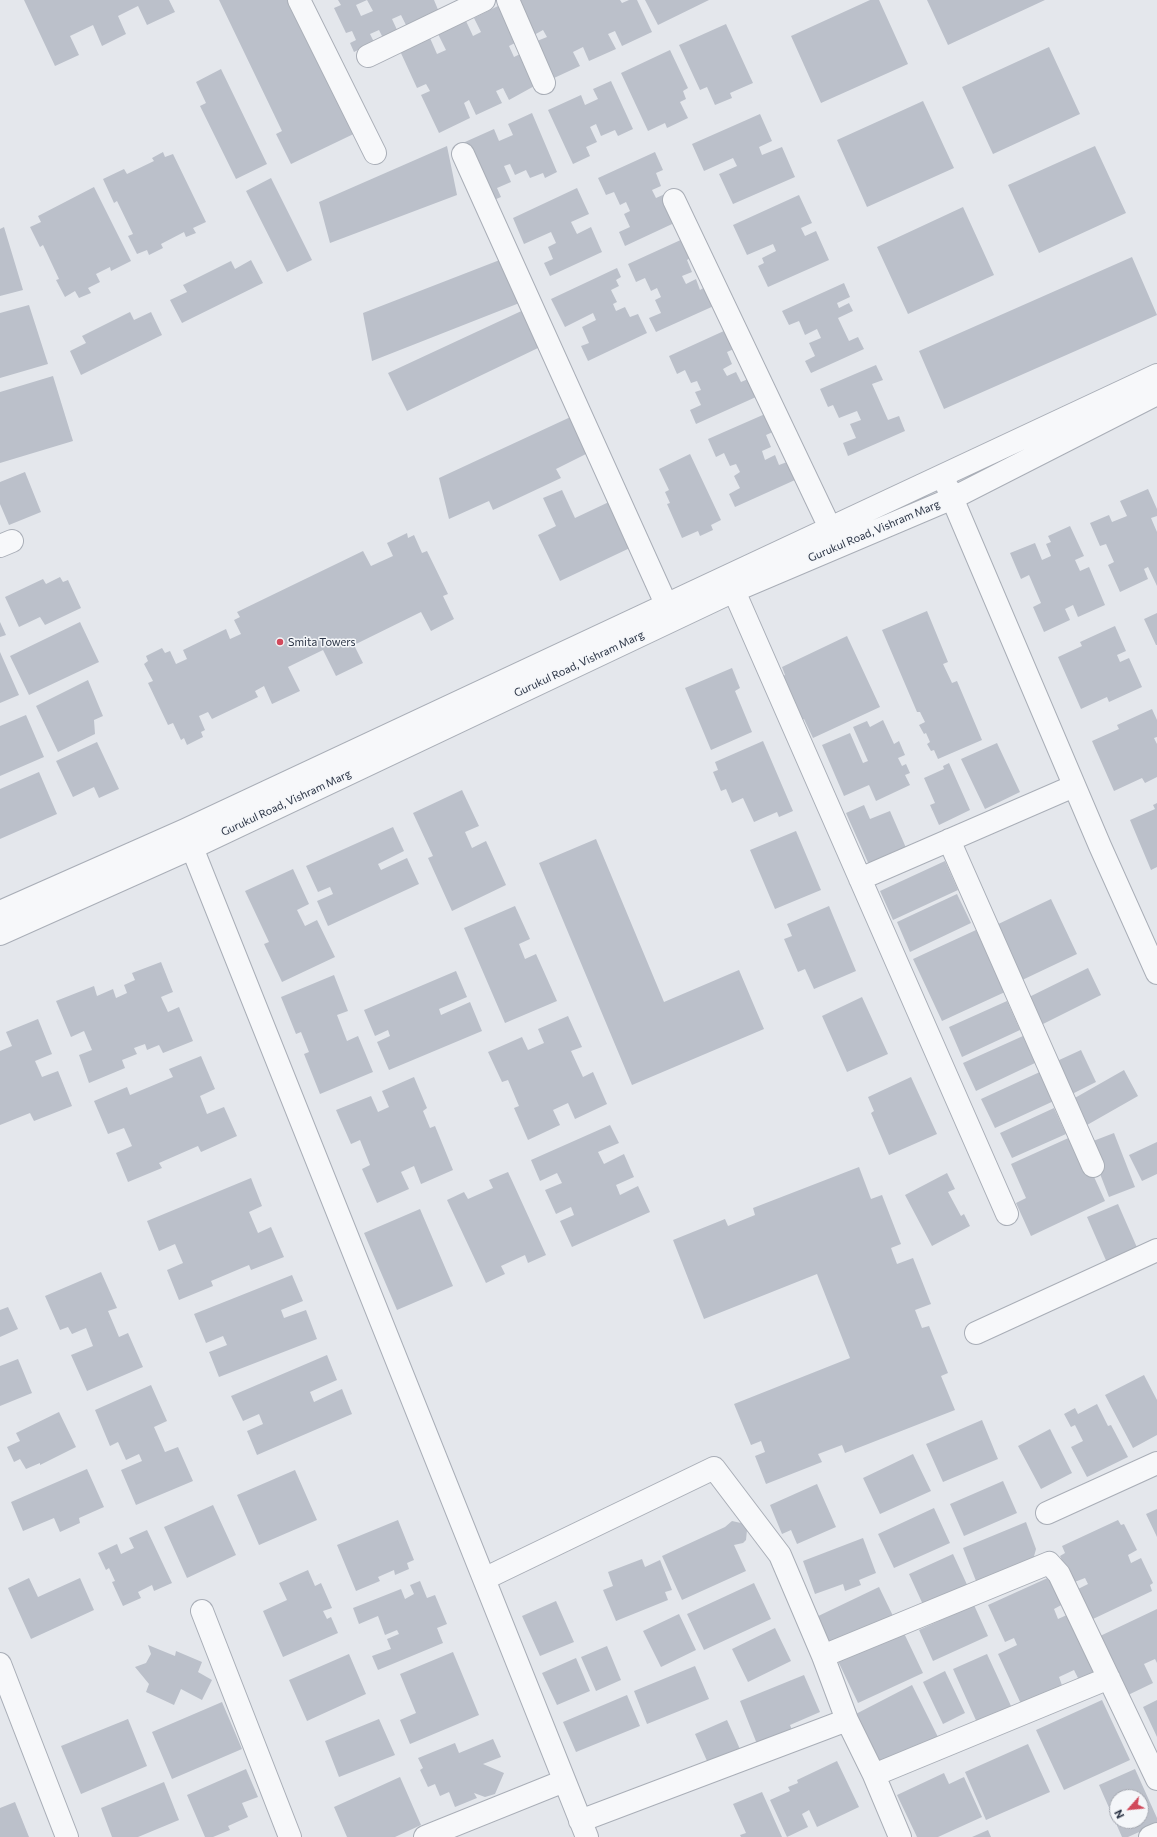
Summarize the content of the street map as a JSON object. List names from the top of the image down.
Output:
{
  "streets": {
    "street": ["Gurukul Road, Vishram Marg"]
  },
  "places": ["Smita Towers"],
  "north": "bottom left"
}
